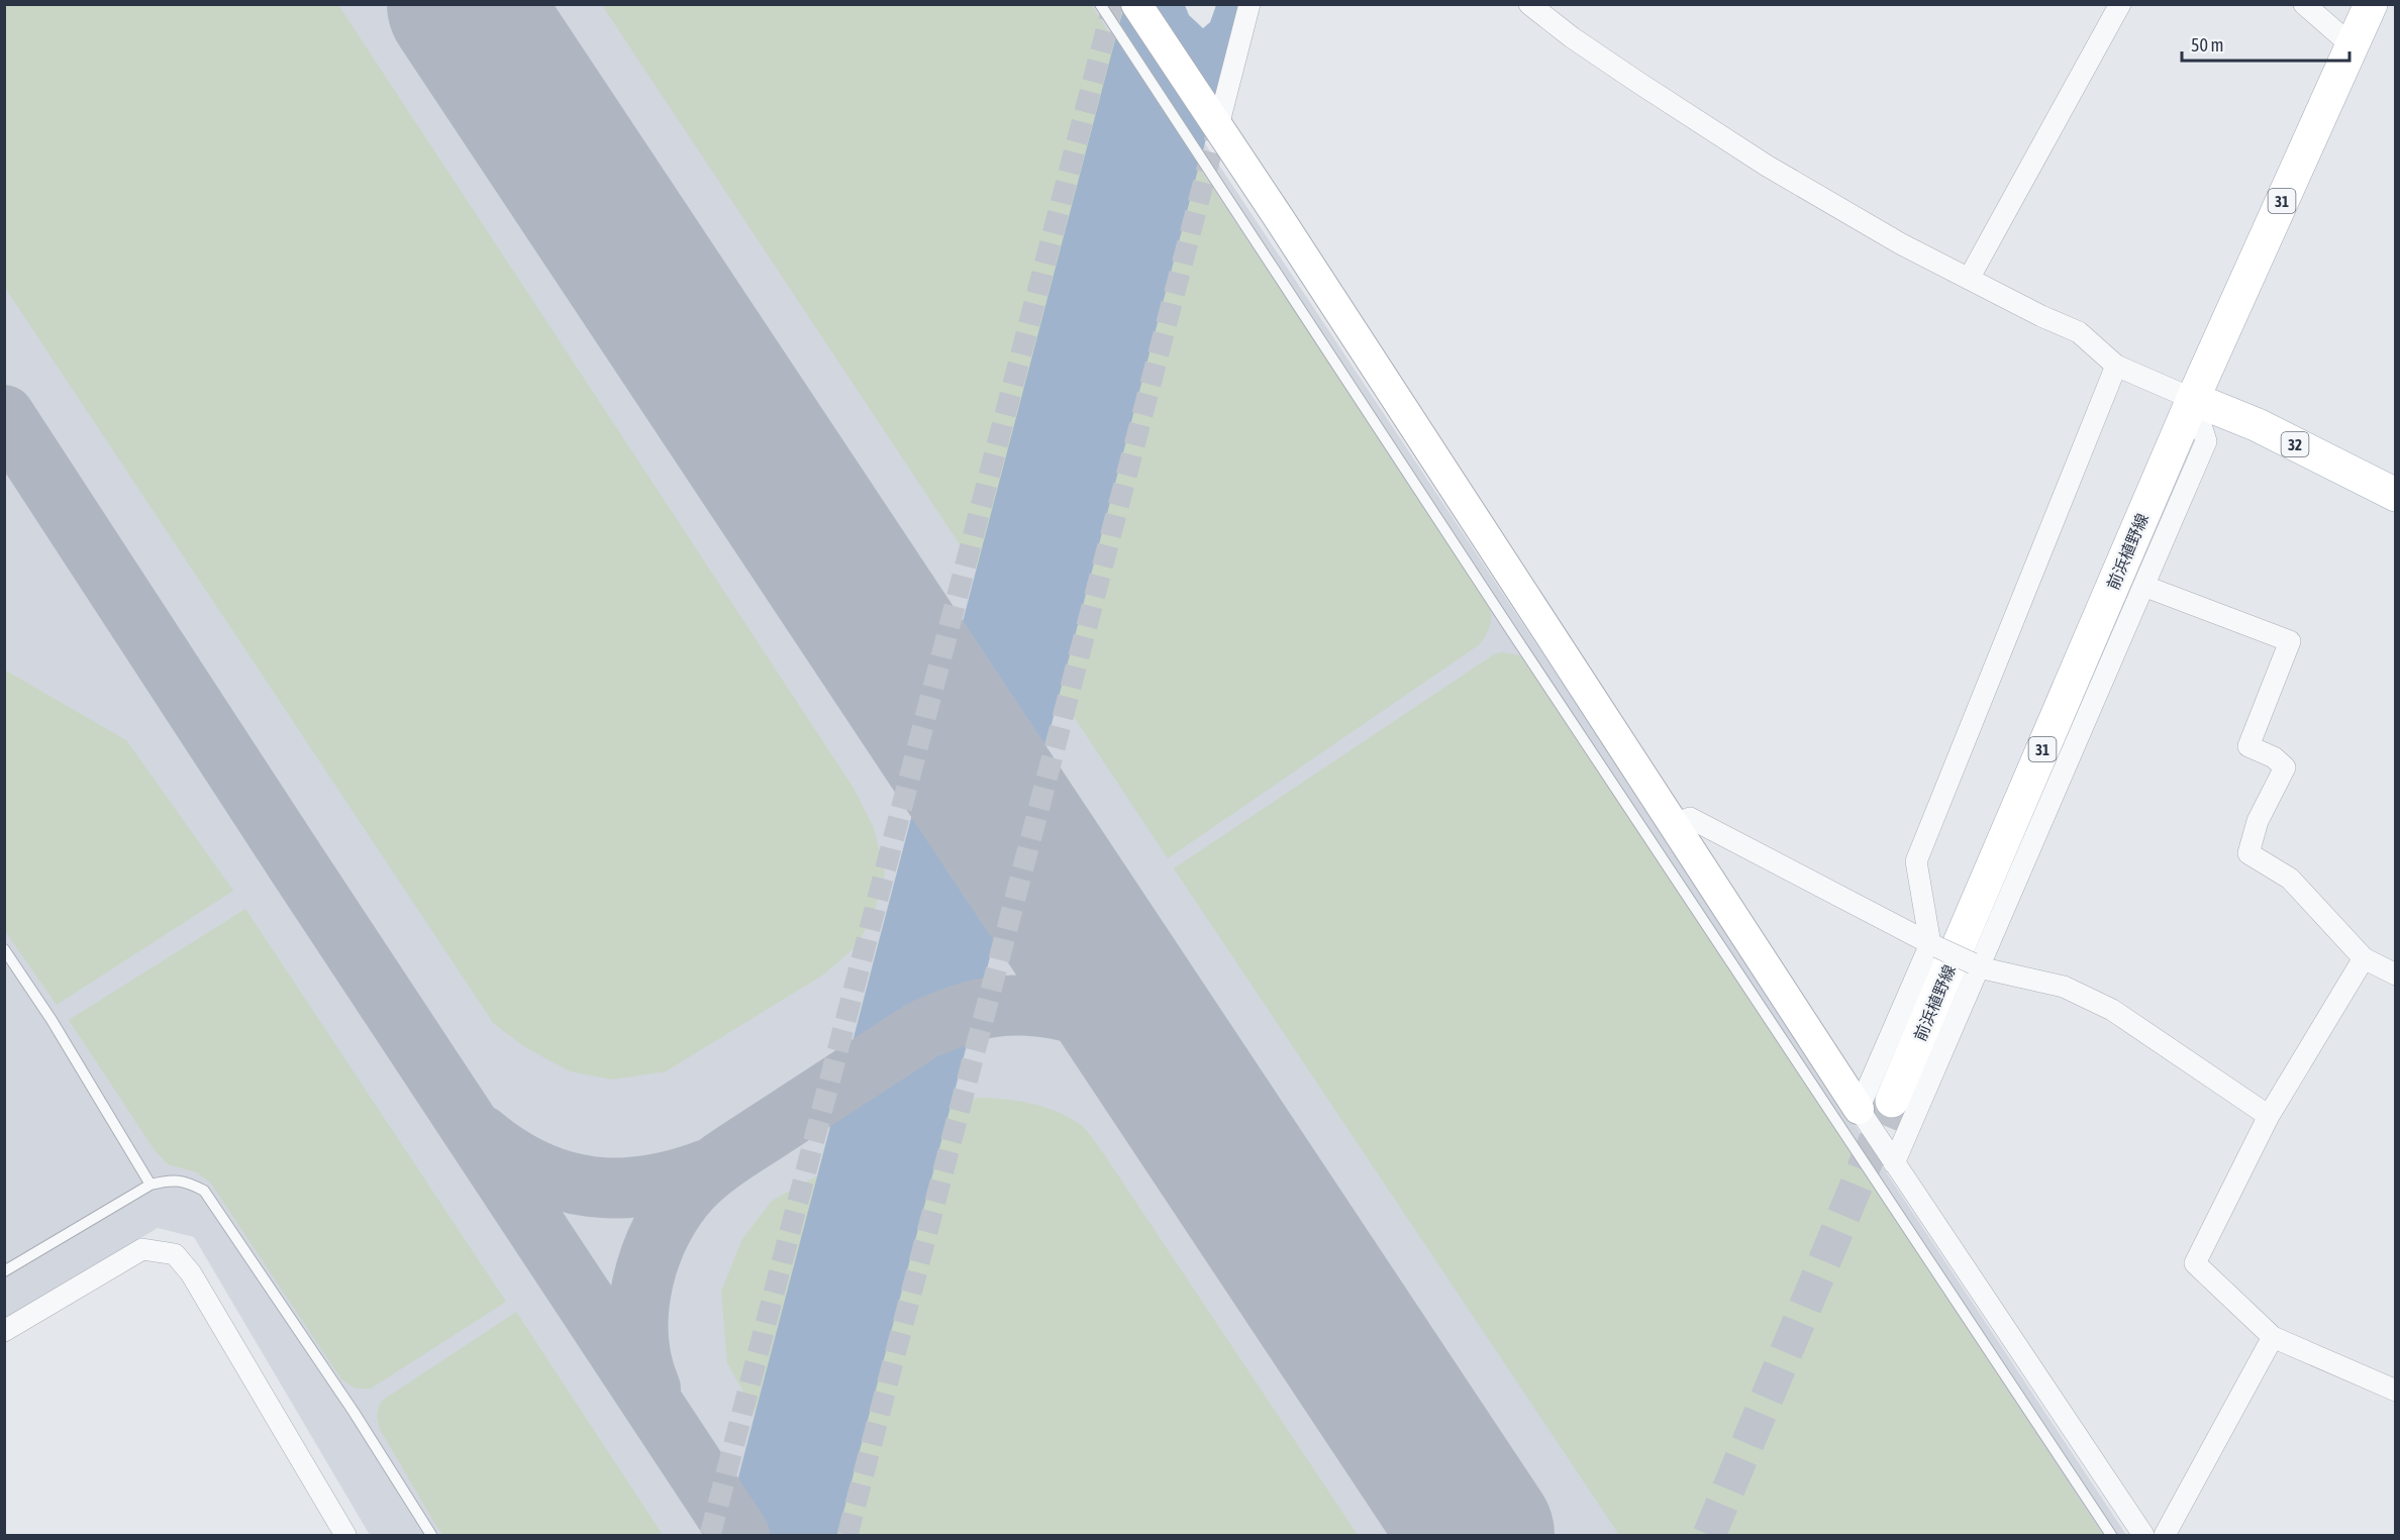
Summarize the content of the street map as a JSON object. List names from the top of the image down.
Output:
{
  "streets": {
    "main road": ["31", "32", "前浜植野線"]
  },
  "crossings": [
    ["32", "前浜植野線"]
  ],
  "scale_bar": "50 m"
}
